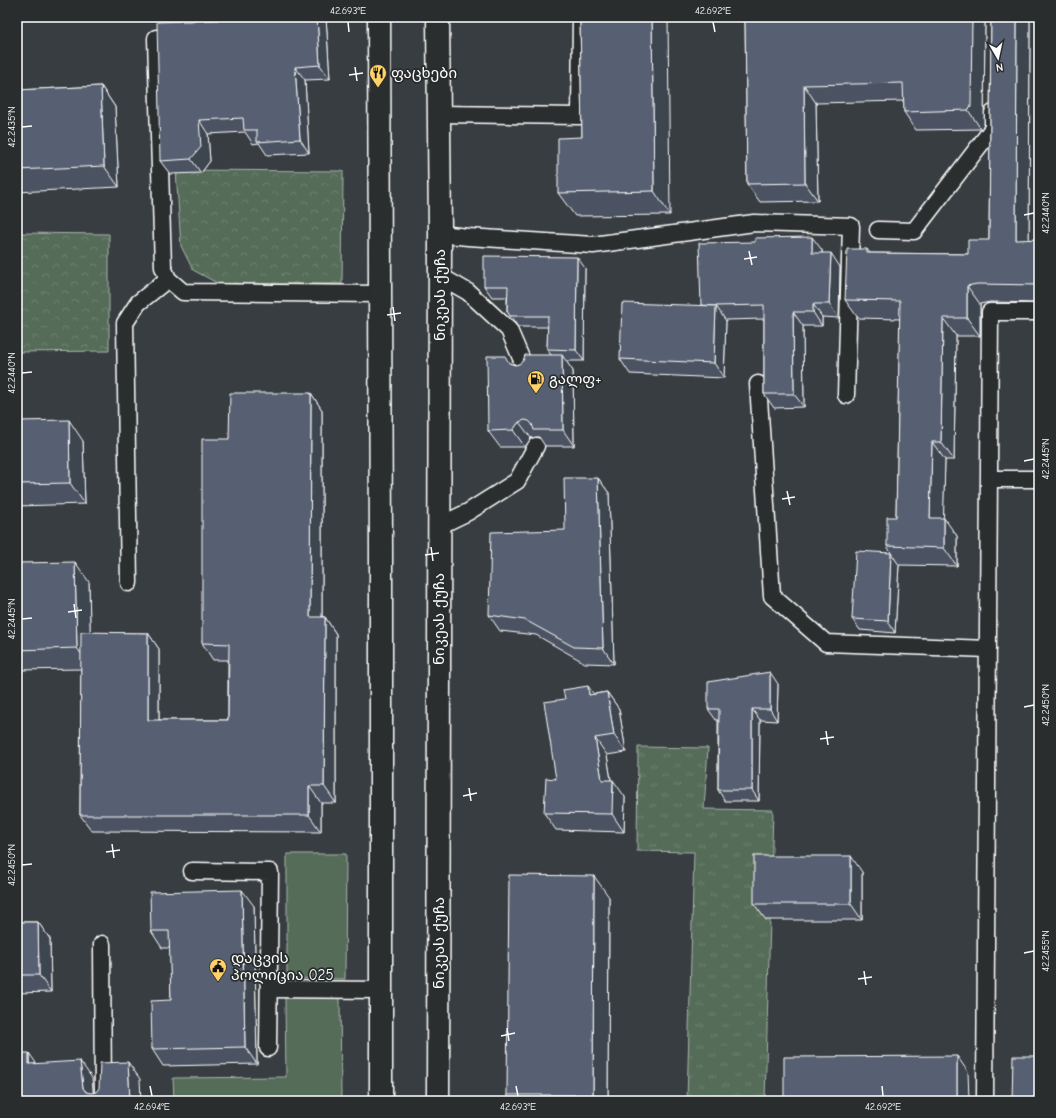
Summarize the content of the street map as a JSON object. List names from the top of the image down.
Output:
{
  "streets": {
    "main road": ["ნიკეას ქუჩა"]
  },
  "places": {
    "restaurant": ["ფაცხები"],
    "fuel station": ["გალფ+"],
    "public building": ["დაცვის პოლიცია 025"]
  },
  "north": "bottom",
  "coordinates": [
    "42.693°E",
    "42.692°E",
    "42.2435°N",
    "42.2440°N",
    "42.2445°N",
    "42.2450°N",
    "42.2455°N",
    "42.694°E"
  ]
}
